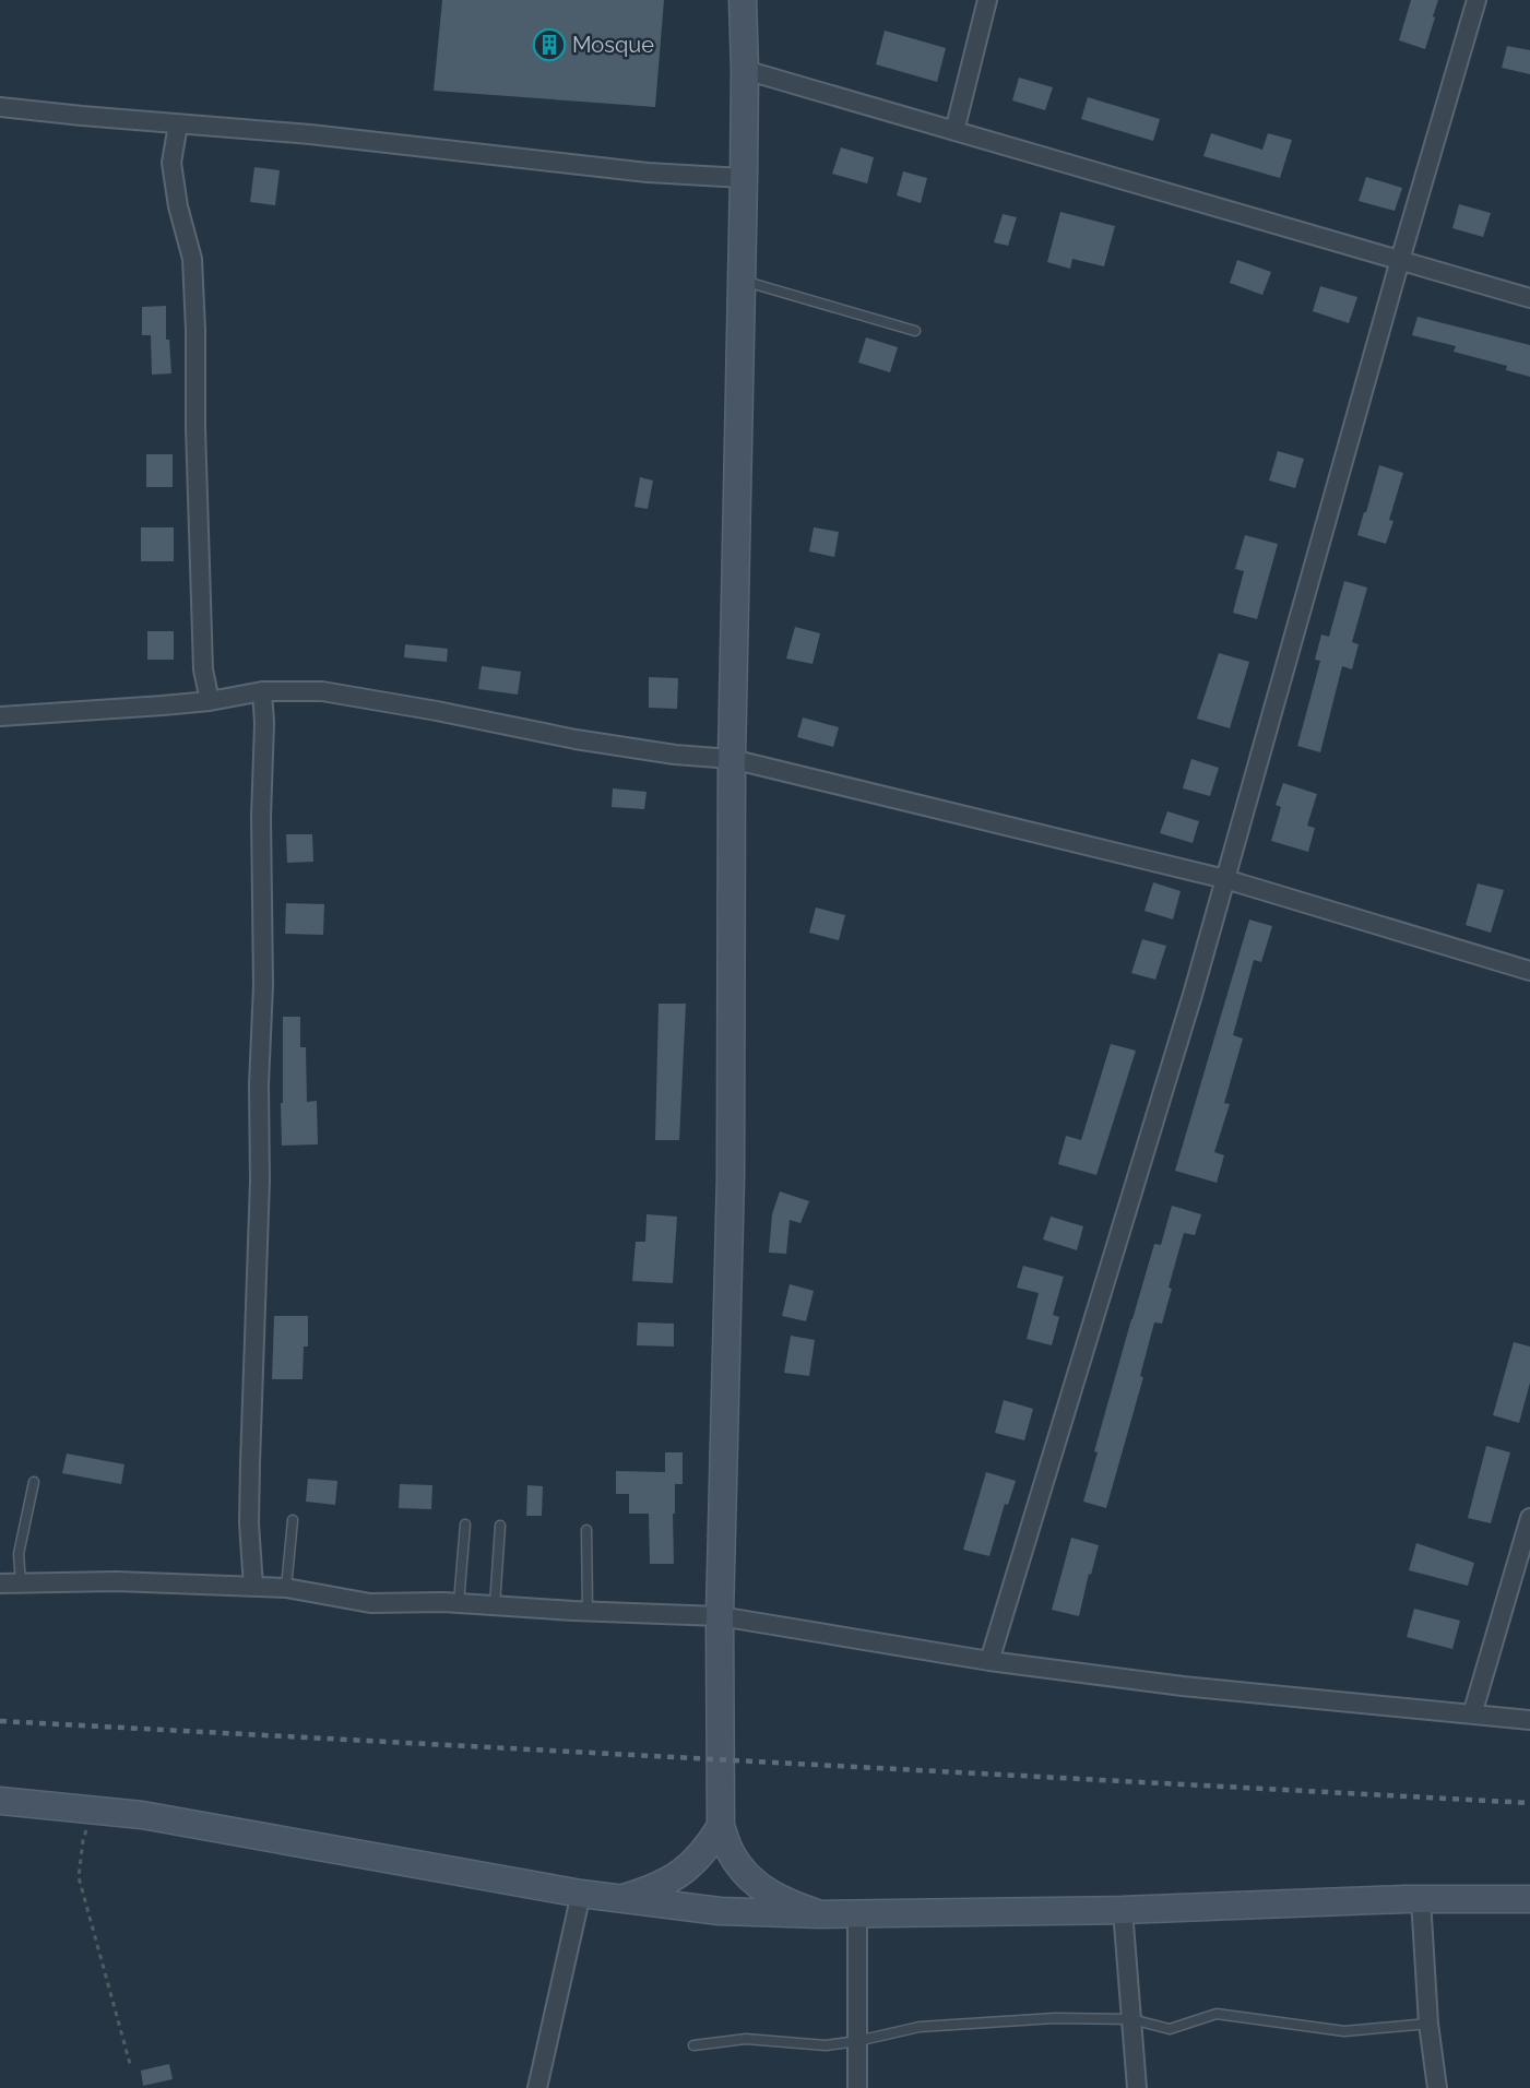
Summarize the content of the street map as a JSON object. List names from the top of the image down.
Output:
{
  "places": {
    "building": ["Mosque"]
  }
}
